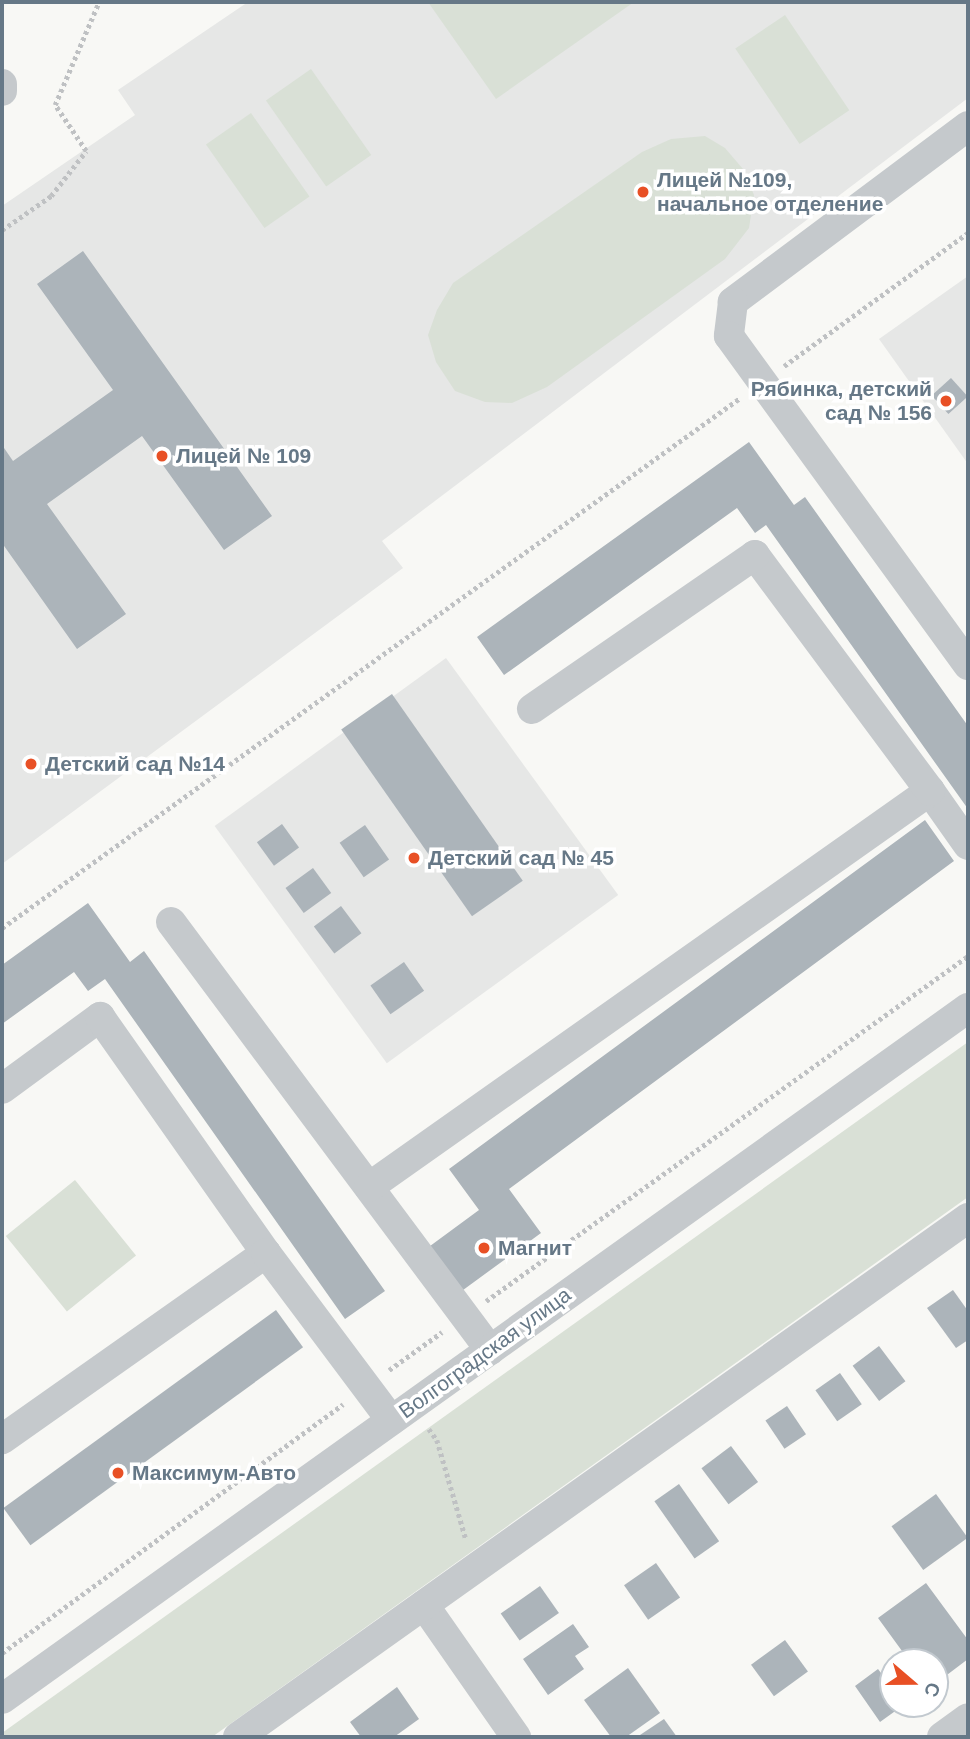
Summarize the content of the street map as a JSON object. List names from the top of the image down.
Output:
{
  "streets": {
    "street": ["Волгоградская улица"]
  },
  "places": [
    "Лицей №109, начальное отделение",
    "Рябинка, детский сад № 156",
    "Лицей № 109",
    "Детский сад №14",
    "Детский сад № 45",
    "Магнит",
    "Максимум-Авто"
  ],
  "north": "right"
}
